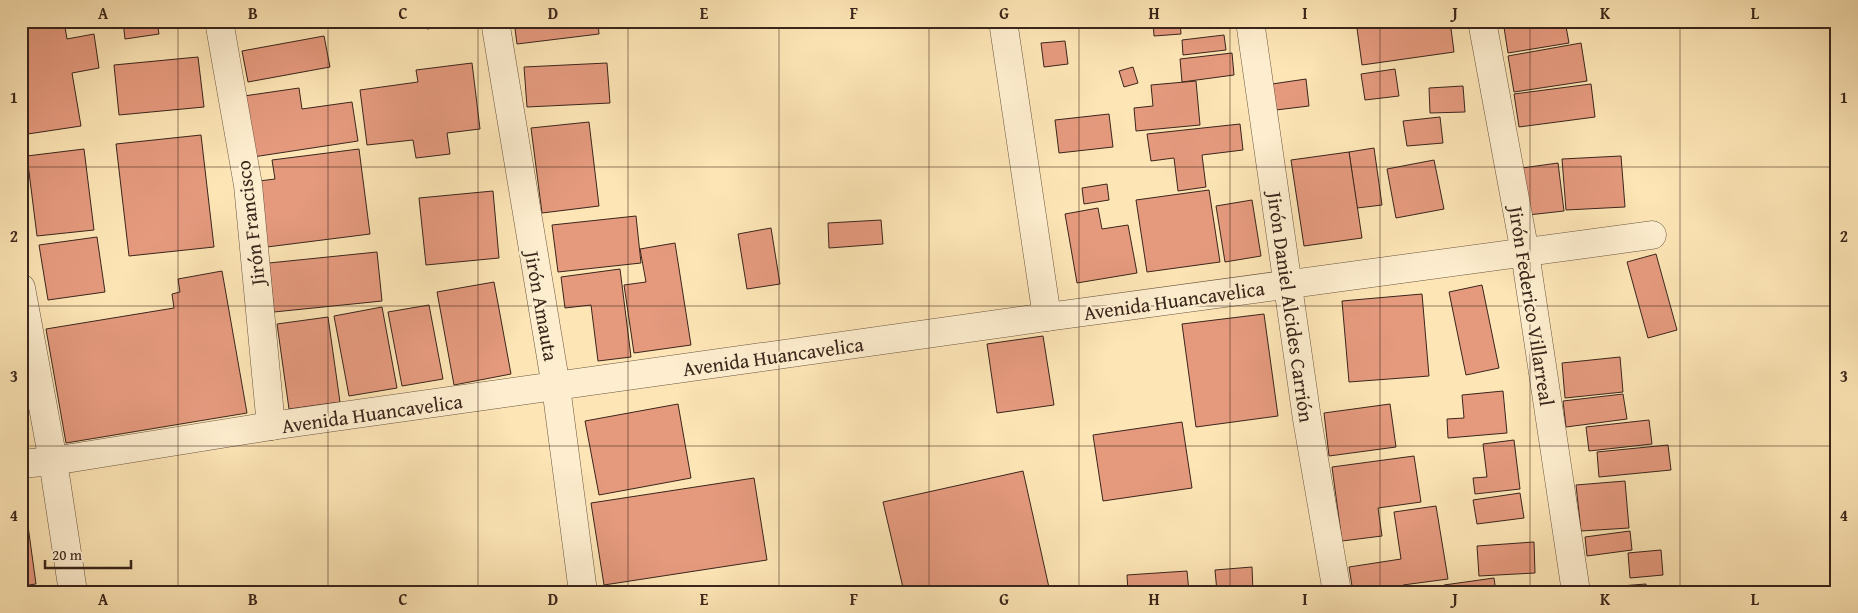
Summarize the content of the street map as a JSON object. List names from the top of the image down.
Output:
{
  "streets": {
    "street": [
      "Jirón Francisco",
      "Avenida Huancavelica",
      "Jirón Amauta",
      "Jirón Federico Villarreal",
      "Jirón Daniel Alcides Carrión"
    ]
  },
  "crossings": [
    ["Jirón Francisco", "Avenida Huancavelica"],
    ["Avenida Huancavelica", "Jirón Amauta"],
    ["Avenida Huancavelica", "Jirón Federico Villarreal"],
    ["Avenida Huancavelica", "Jirón Daniel Alcides Carrión"]
  ],
  "scale_bar": "20 m",
  "grid": {
    "columns": [
      "A",
      "B",
      "C",
      "D",
      "E",
      "F",
      "G",
      "H",
      "I",
      "J",
      "K",
      "L"
    ],
    "rows": [
      "1",
      "2",
      "3",
      "4"
    ]
  }
}
